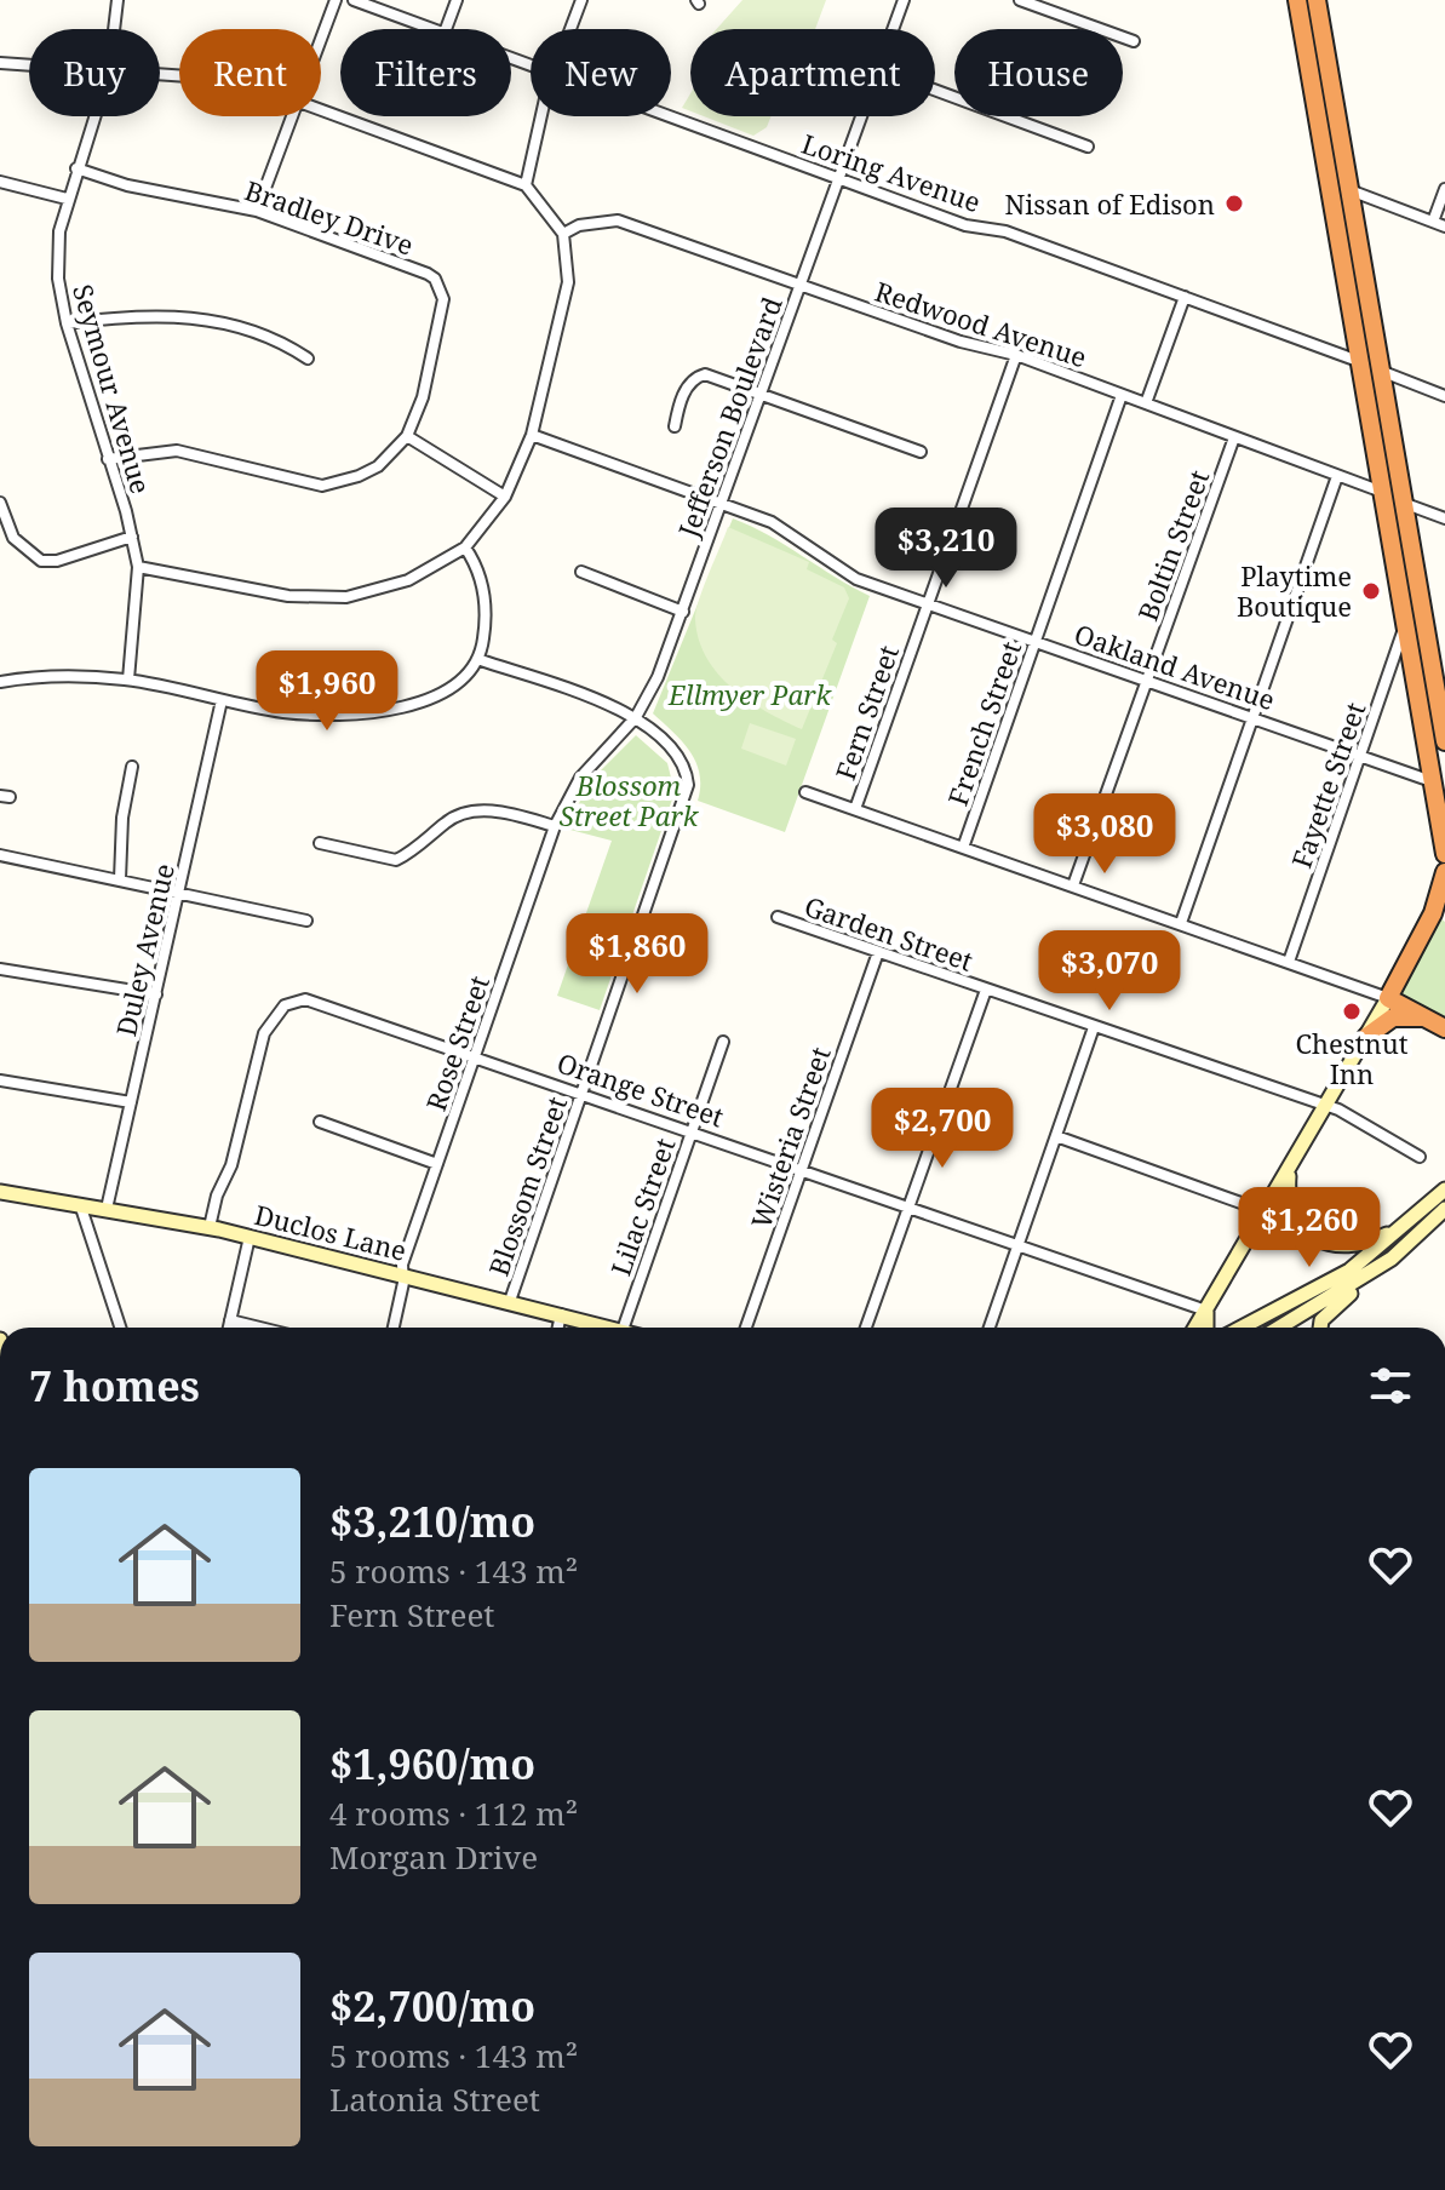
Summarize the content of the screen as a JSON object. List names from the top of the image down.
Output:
{
  "streets": {
    "street": [
      "Loring Avenue",
      "Bradley Drive",
      "Redwood Avenue",
      "Seymour Avenue",
      "Jefferson Boulevard",
      "Boltin Street",
      "Oakland Avenue",
      "Fern Street",
      "French Street",
      "Fayette Street",
      "Garden Street",
      "Duley Avenue",
      "Rose Street",
      "Orange Street",
      "Wisteria Street",
      "Blossom Street",
      "Lilac Street",
      "Duclos Lane"
    ]
  },
  "crossings": [
    ["Loring Avenue", "Jefferson Boulevard"],
    ["Bradley Drive", "Seymour Avenue"],
    ["Redwood Avenue", "Jefferson Boulevard"],
    ["Redwood Avenue", "Boltin Street"],
    ["Redwood Avenue", "Fern Street"],
    ["Redwood Avenue", "French Street"],
    ["Jefferson Boulevard", "Oakland Avenue"],
    ["Jefferson Boulevard", "Rose Street"],
    ["Jefferson Boulevard", "Blossom Street"],
    ["Boltin Street", "Oakland Avenue"],
    ["Oakland Avenue", "Fern Street"],
    ["Oakland Avenue", "French Street"],
    ["Oakland Avenue", "Fayette Street"],
    ["Garden Street", "Wisteria Street"],
    ["Duley Avenue", "Duclos Lane"],
    ["Rose Street", "Orange Street"],
    ["Rose Street", "Duclos Lane"],
    ["Orange Street", "Wisteria Street"],
    ["Orange Street", "Blossom Street"],
    ["Orange Street", "Lilac Street"],
    ["Orange Street", "Duclos Lane"],
    ["Blossom Street", "Duclos Lane"]
  ],
  "parks": ["Ellmyer Park", "Blossom Street Park"],
  "places": ["Nissan of Edison", "Playtime Boutique", "Chestnut Inn"],
  "page": {
    "chip": [
      "Buy",
      "Rent",
      "Filters",
      "New",
      "Apartment",
      "House"
    ],
    "price": [
      "$3,210",
      "$1,960",
      "$3,080",
      "$1,860",
      "$3,070",
      "$2,700",
      "$1,260"
    ],
    "heading": "7 homes",
    "list": [
      {
        "name": "$3,210/mo",
        "note": "5 rooms · 143 m² · Fern Street"
      },
      {
        "name": "$1,960/mo",
        "note": "4 rooms · 112 m² · Morgan Drive"
      },
      {
        "name": "$2,700/mo",
        "note": "5 rooms · 143 m² · Latonia Street"
      }
    ]
  }
}
